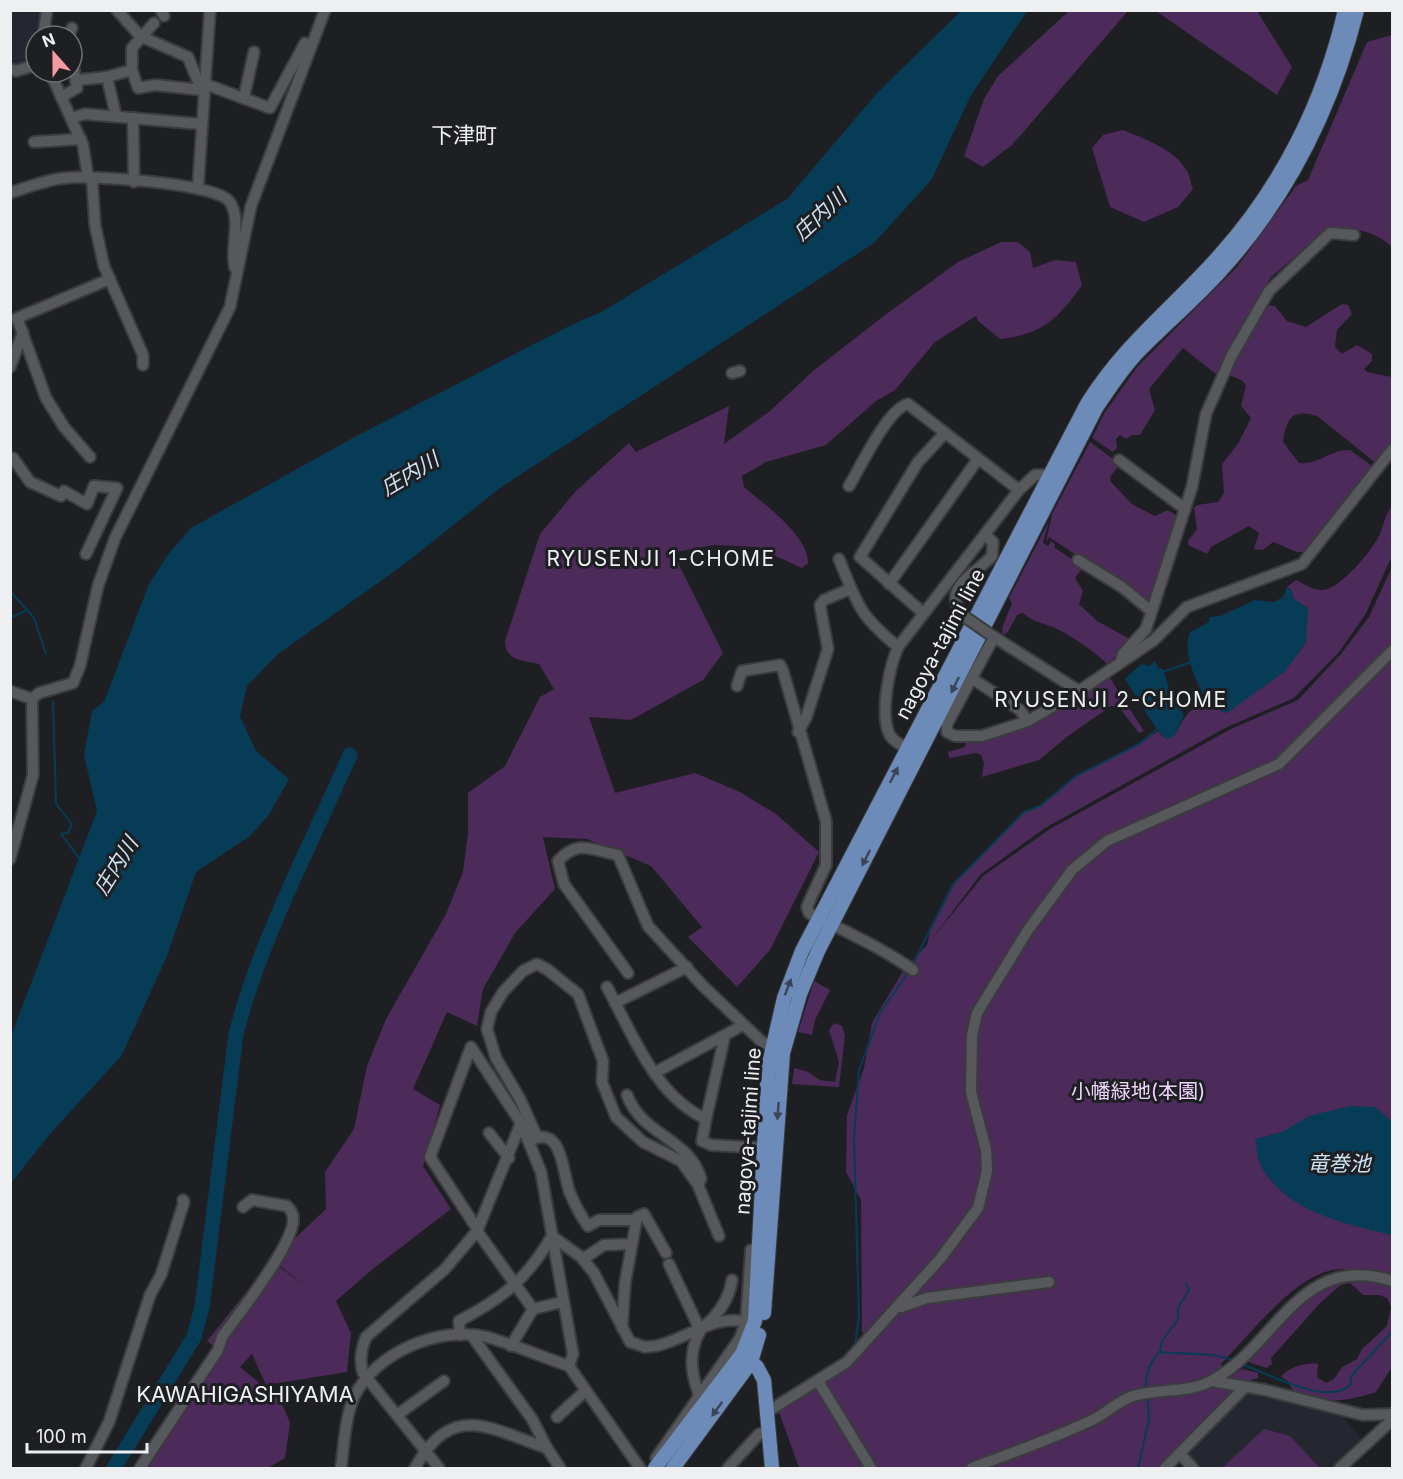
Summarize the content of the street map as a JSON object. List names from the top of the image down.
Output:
{
  "streets": {
    "main road": ["nagoya-tajimi line"]
  },
  "districts": [
    "下津町",
    "RYUSENJI 1-CHOME",
    "RYUSENJI 2-CHOME",
    "KAWAHIGASHIYAMA"
  ],
  "water": ["庄内川", "竜巻池"],
  "parks": ["小幡緑地(本園)"],
  "scale_bar": "100 m",
  "north": "top"
}
